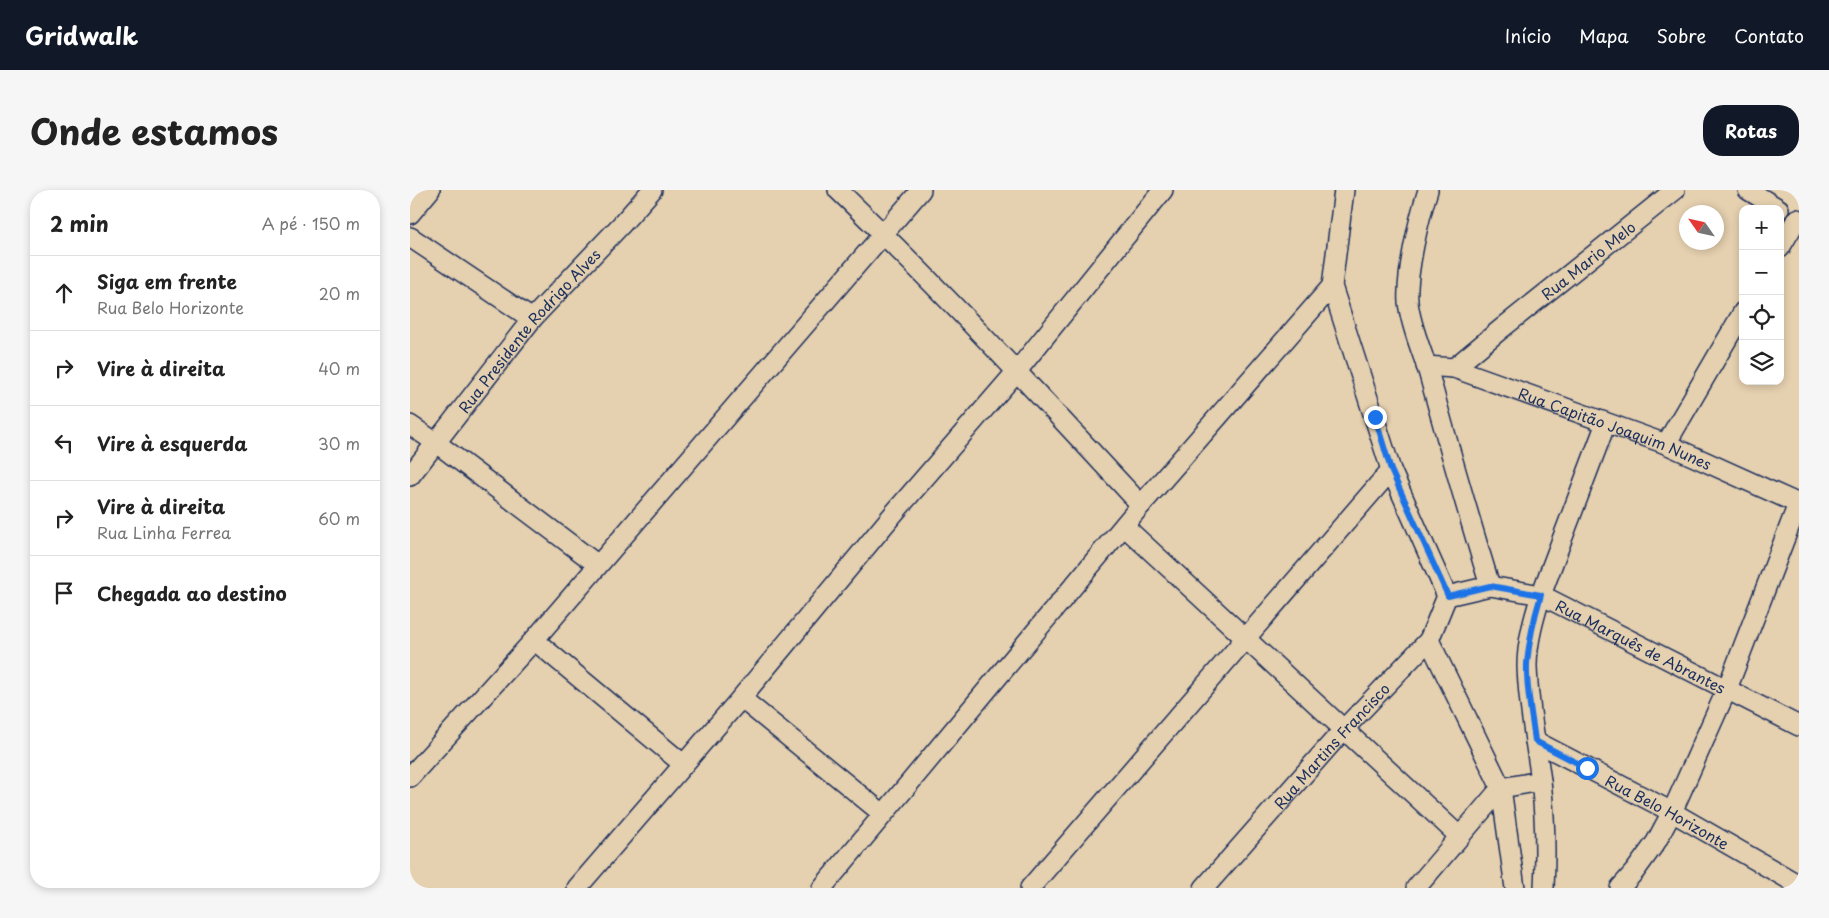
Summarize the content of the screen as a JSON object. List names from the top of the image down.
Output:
{
  "streets": {
    "street": [
      "Rua Mario Melo",
      "Rua Presidente Rodrigo Alves",
      "Rua Capitão Joaquim Nunes",
      "Rua Marquês de Abrantes",
      "Rua Martins Francisco",
      "Rua Belo Horizonte"
    ]
  },
  "crossings": [
    ["Rua Mario Melo", "Rua Capitão Joaquim Nunes"],
    ["Rua Marquês de Abrantes", "Rua Martins Francisco"]
  ],
  "north": "top left",
  "page": {
    "header": "Gridwalk",
    "nav": [
      "Início",
      "Mapa",
      "Sobre",
      "Contato"
    ],
    "title": "Onde estamos",
    "buttons": "Rotas",
    "heading": ["2 min", "A pé · 150 m"],
    "map_buttons": ["+", "−"],
    "list": [
      ["Siga em frente", "Rua Belo Horizonte", "20 m"],
      ["Vire à direita", "40 m"],
      ["Vire à esquerda", "30 m"],
      ["Vire à direita", "Rua Linha Ferrea", "60 m"],
      "Chegada ao destino"
    ]
  }
}
